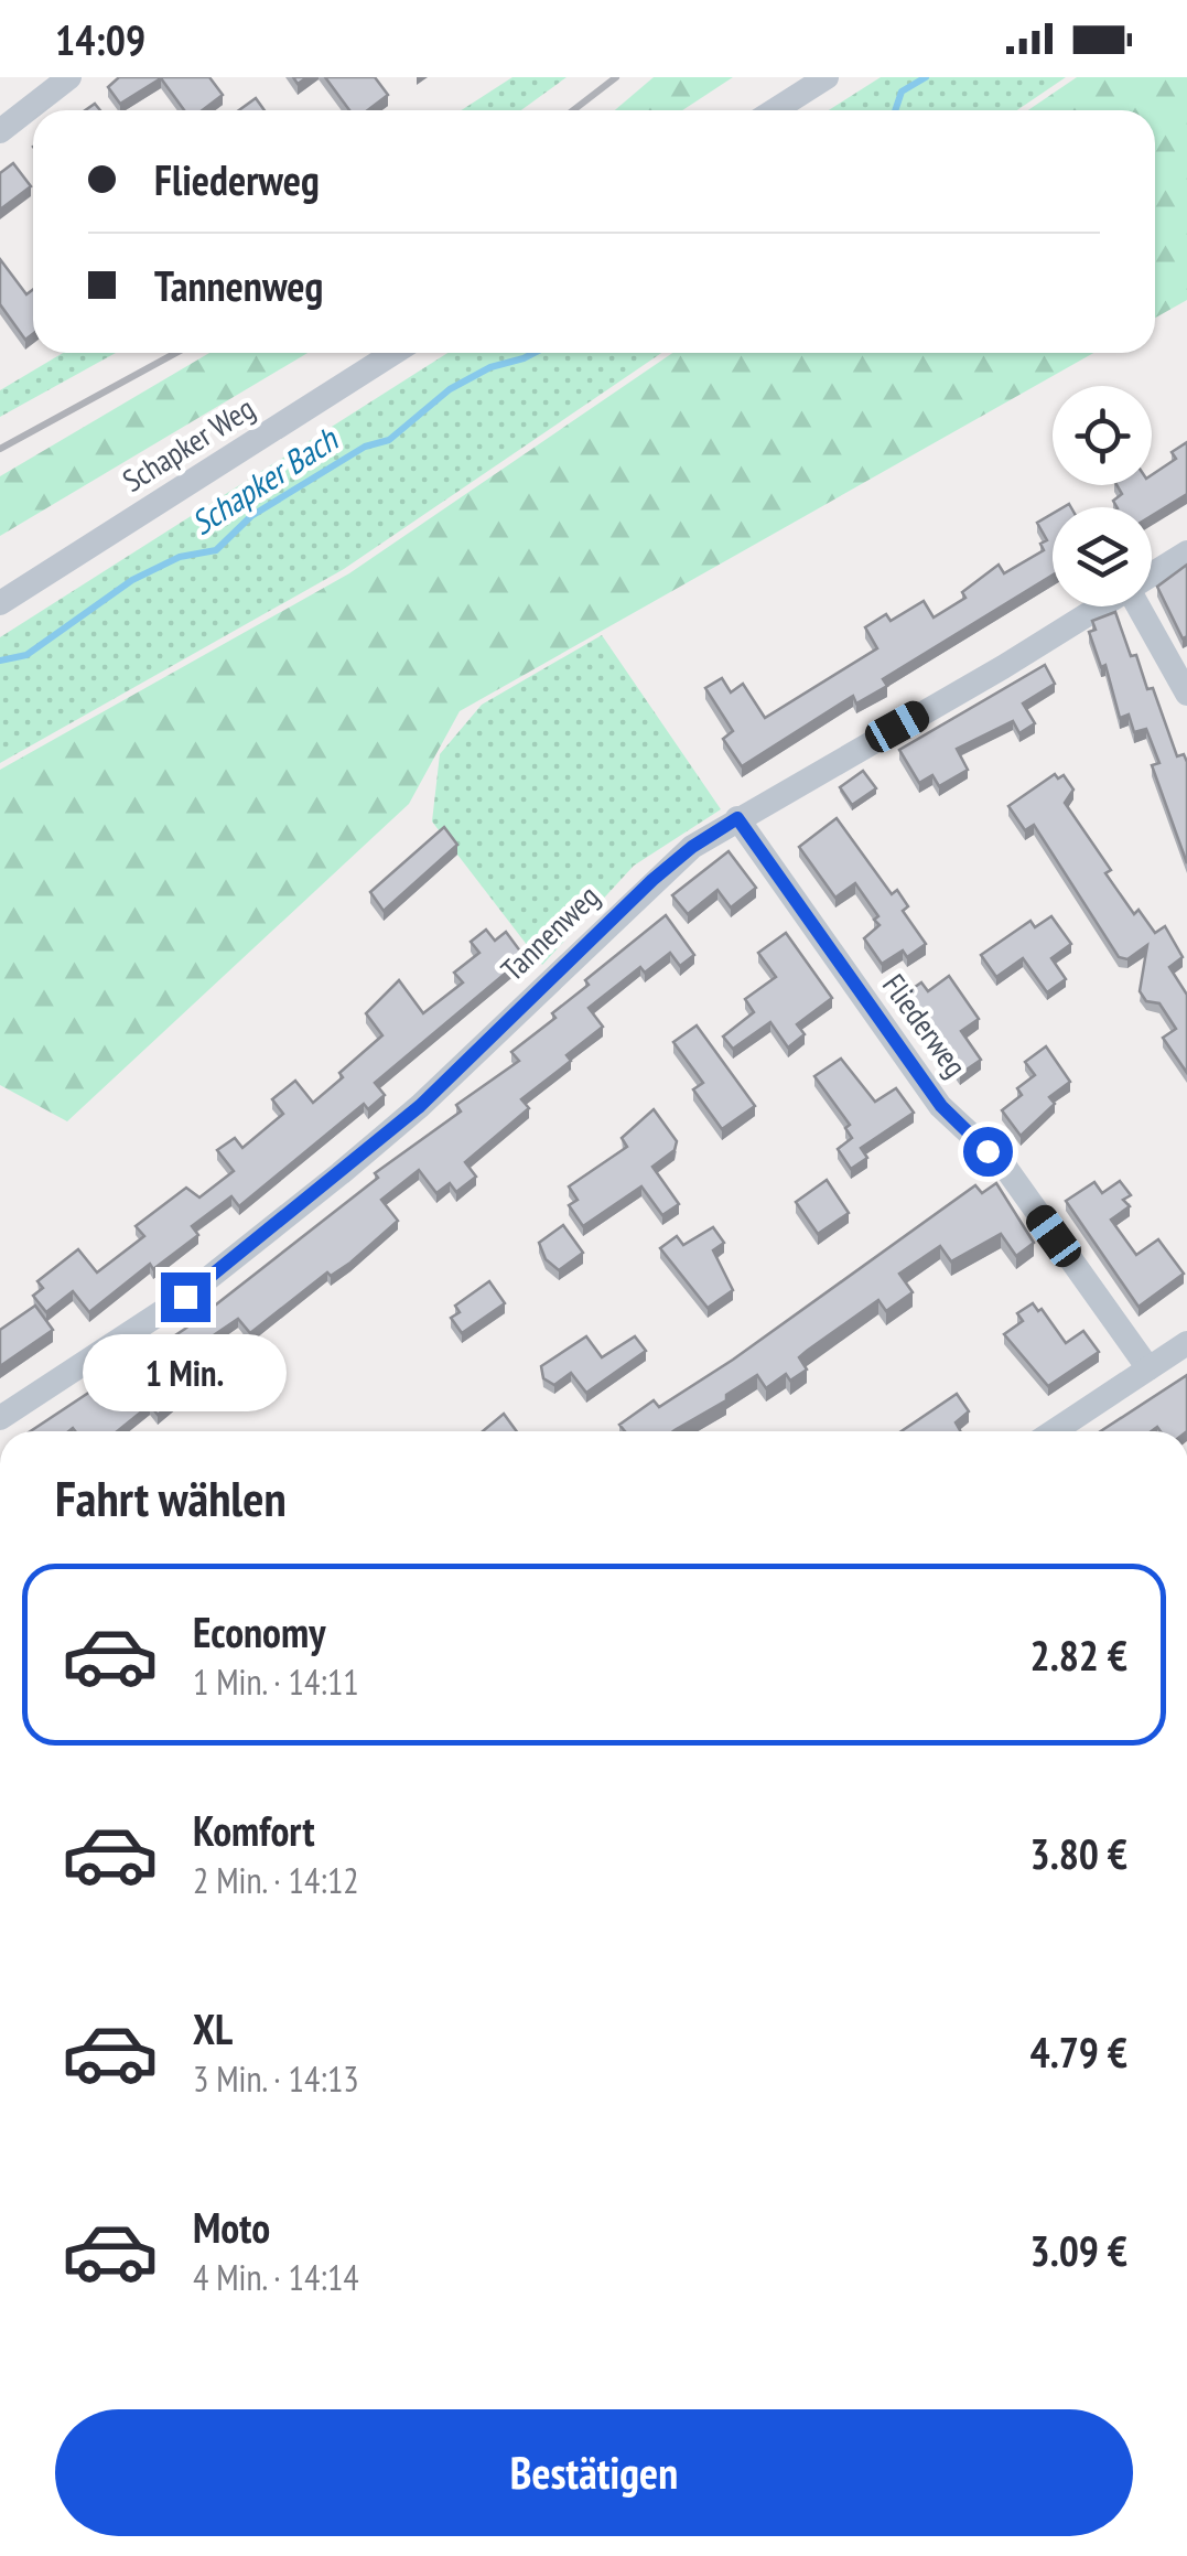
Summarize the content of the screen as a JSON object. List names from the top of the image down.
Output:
{
  "streets": {
    "street": ["Schapker Weg", "Tannenweg", "Fliederweg"]
  },
  "crossings": [
    ["Tannenweg", "Fliederweg"]
  ],
  "water": ["Schapker Bach"],
  "page": {
    "status": "14:09",
    "banner": ["Fliederweg", "Tannenweg"],
    "bubble": "1 Min.",
    "heading": "Fahrt wählen",
    "list": [
      {
        "name": "Economy",
        "note": "1 Min. · 14:11",
        "value": "2.82 €"
      },
      {
        "name": "Komfort",
        "note": "2 Min. · 14:12",
        "value": "3.80 €"
      },
      {
        "name": "XL",
        "note": "3 Min. · 14:13",
        "value": "4.79 €"
      },
      {
        "name": "Moto",
        "note": "4 Min. · 14:14",
        "value": "3.09 €"
      }
    ],
    "buttons": "Bestätigen"
  }
}
